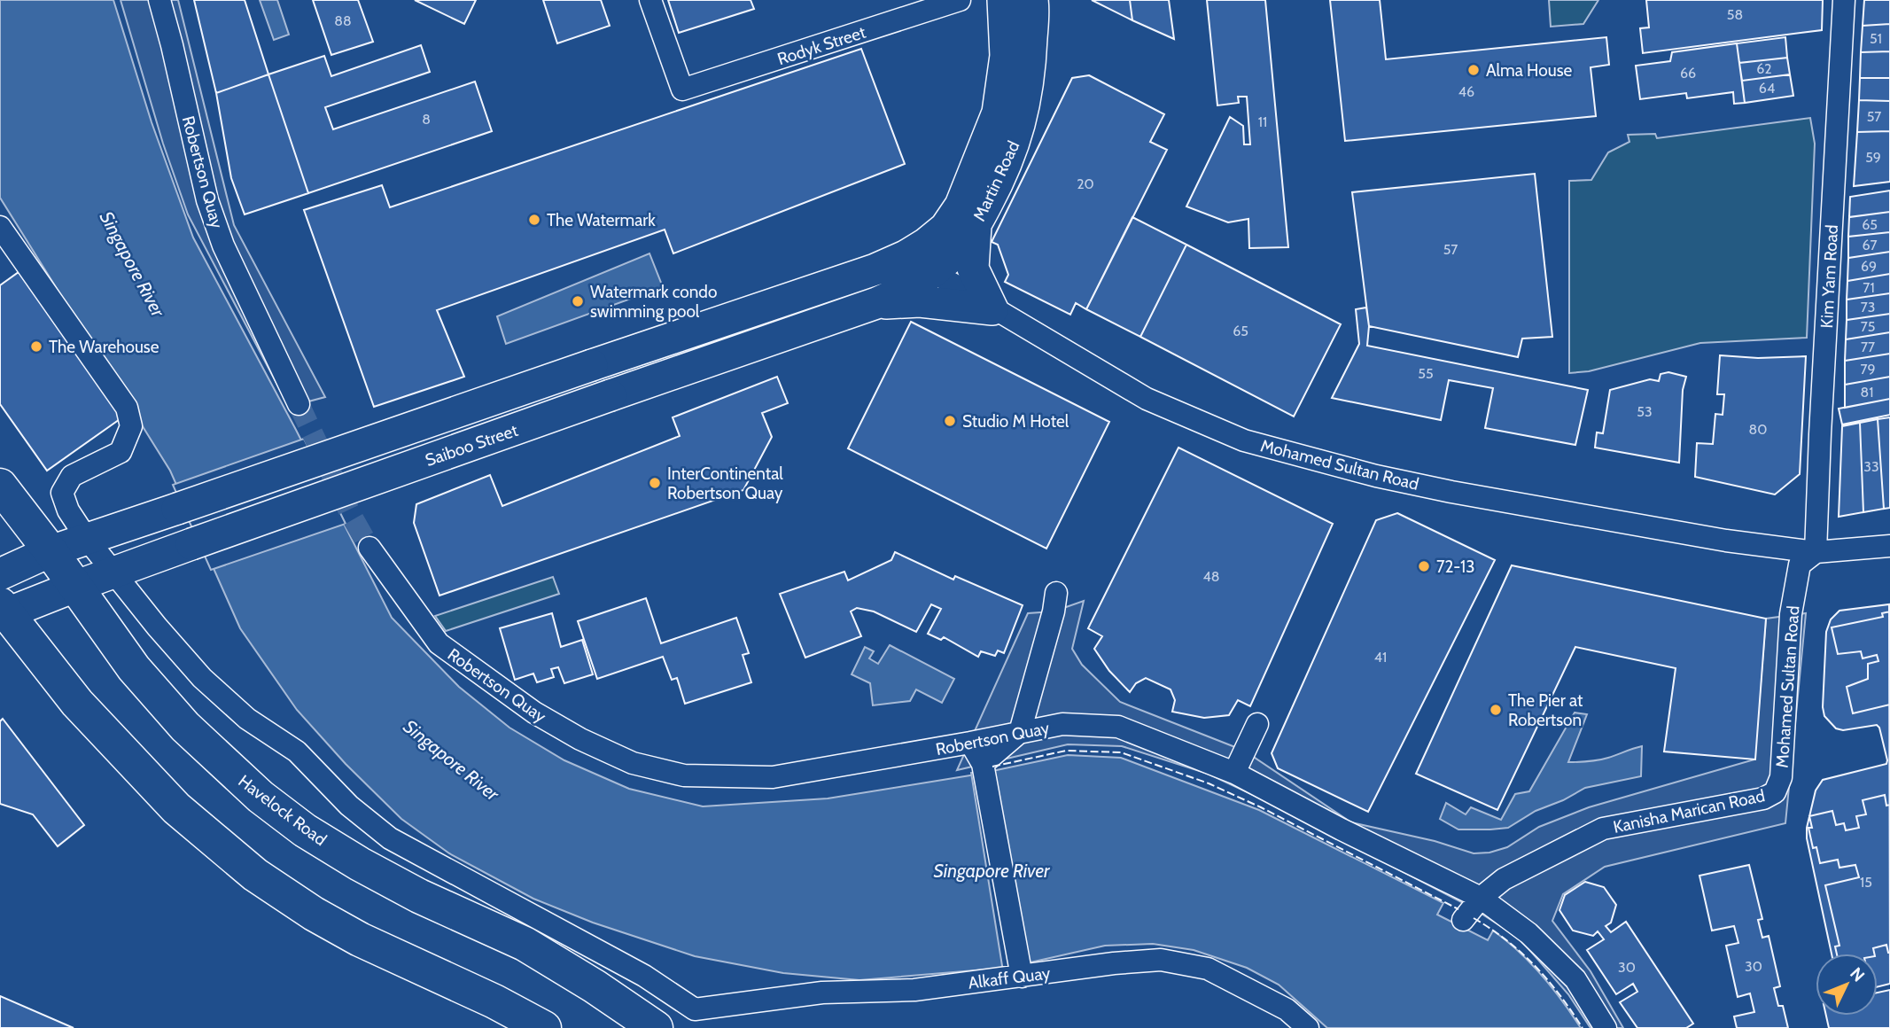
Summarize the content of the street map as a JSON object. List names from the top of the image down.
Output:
{
  "streets": {
    "main road": ["Havelock Road"],
    "street": [
      "Rodyk Street",
      "Robertson Quay",
      "Martin Road",
      "Kim Yam Road",
      "Saiboo Street",
      "Mohamed Sultan Road",
      "Kanisha Marican Road",
      "Alkaff Quay"
    ]
  },
  "crossings": [
    ["Robertson Quay", "Kanisha Marican Road"],
    ["Martin Road", "Saiboo Street"],
    ["Martin Road", "Mohamed Sultan Road"],
    ["Kim Yam Road", "Mohamed Sultan Road"],
    ["Saiboo Street", "Mohamed Sultan Road"],
    ["Saiboo Street", "Havelock Road"],
    ["Saiboo Street", "Alkaff Quay"],
    ["Mohamed Sultan Road", "Kanisha Marican Road"]
  ],
  "water": ["Singapore River"],
  "places": [
    "Alma House",
    "The Watermark",
    "Watermark condo swimming pool",
    "The Warehouse",
    "Studio M Hotel",
    "InterContinental Robertson Quay",
    "72-13",
    "The Pier at Robertson"
  ],
  "house_numbers": [
    "58",
    "88",
    "51",
    "62",
    "66",
    "64",
    "46",
    "57",
    "8",
    "11",
    "59",
    "20",
    "65",
    "67",
    "57",
    "69",
    "71",
    "73",
    "75",
    "65",
    "77",
    "79",
    "55",
    "81",
    "53",
    "80",
    "33",
    "48",
    "41",
    "15",
    "30",
    "30"
  ],
  "north": "top right"
}
